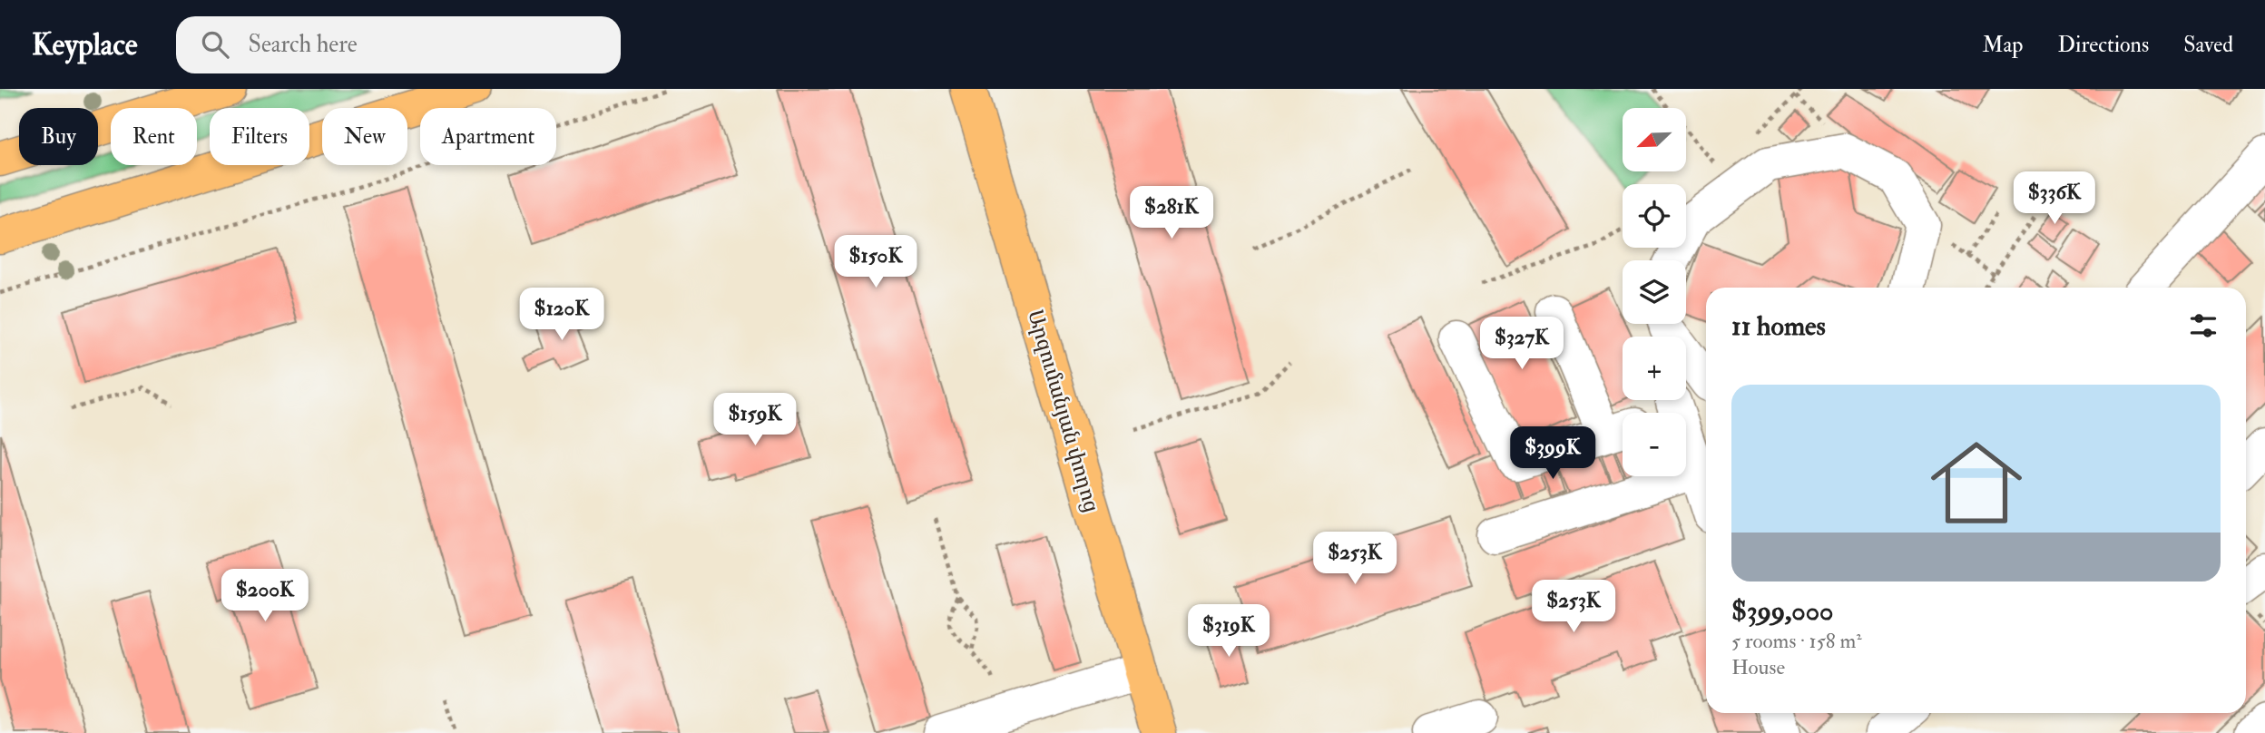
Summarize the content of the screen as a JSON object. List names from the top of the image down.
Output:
{
  "streets": {
    "main road": ["Արզումանյան փողոց"]
  },
  "north": "bottom left",
  "page": {
    "header": "Keyplace",
    "search": "Search here",
    "nav": ["Map", "Directions", "Saved"],
    "map_buttons": ["+", "−"],
    "chip": [
      "Buy",
      "Rent",
      "Filters",
      "New",
      "Apartment"
    ],
    "price": [
      "$336K",
      "$281K",
      "$150K",
      "$120K",
      "$327K",
      "$159K",
      "$399K",
      "$253K",
      "$200K",
      "$253K",
      "$319K"
    ],
    "heading": "11 homes",
    "list": [
      {
        "name": "$399,000",
        "note": "5 rooms · 158 m² · House"
      }
    ]
  }
}
